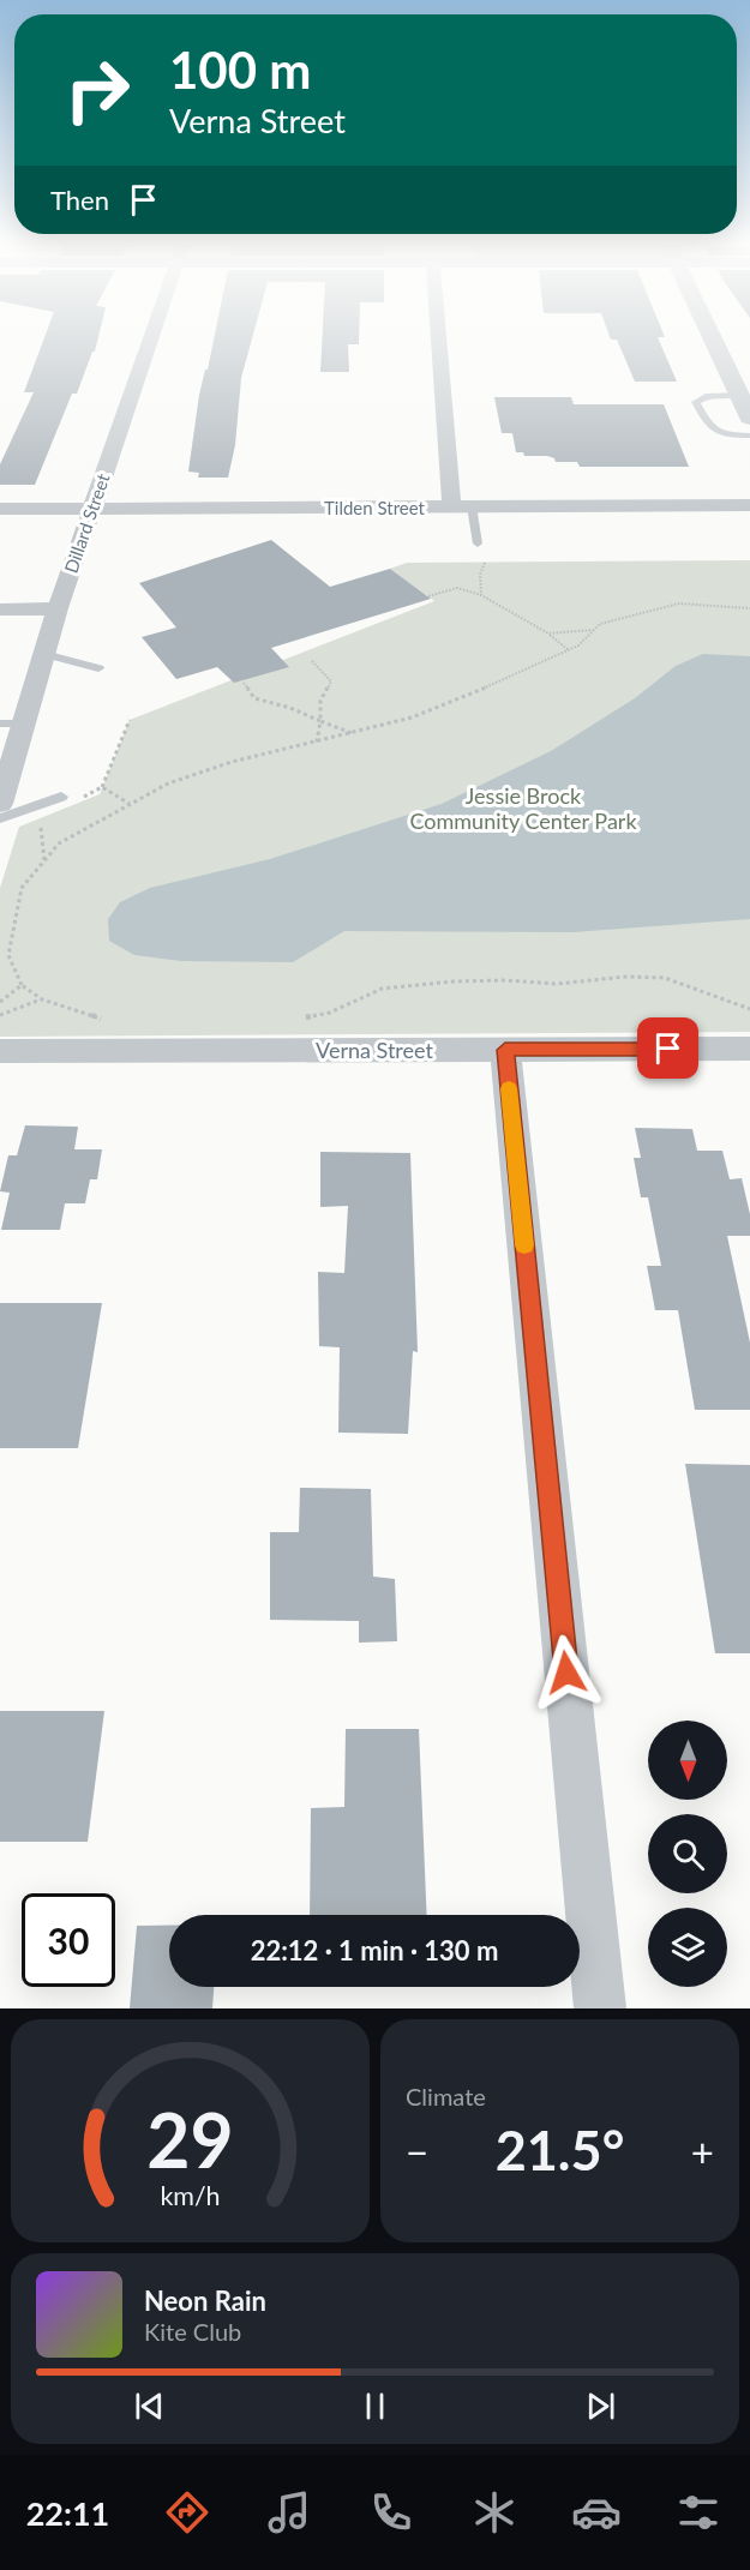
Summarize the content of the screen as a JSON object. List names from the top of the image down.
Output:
{
  "streets": {
    "street": ["Tilden Street", "Dillard Street", "Verna Street"]
  },
  "crossings": [
    ["Tilden Street", "Dillard Street"]
  ],
  "parks": ["Jessie Brock Community Center Park"],
  "north": "bottom",
  "page": {
    "turn": ["100 m", "Verna Street"],
    "then": "Then",
    "limit": "30",
    "trip": "22:12 · 1 min · 130 m",
    "tile": "Climate",
    "heat": ["−", "21.5°", "+"],
    "song": ["Neon Rain", "Kite Club"],
    "tabs": "22:11",
    "gauge": ["29", "km/h"]
  }
}
